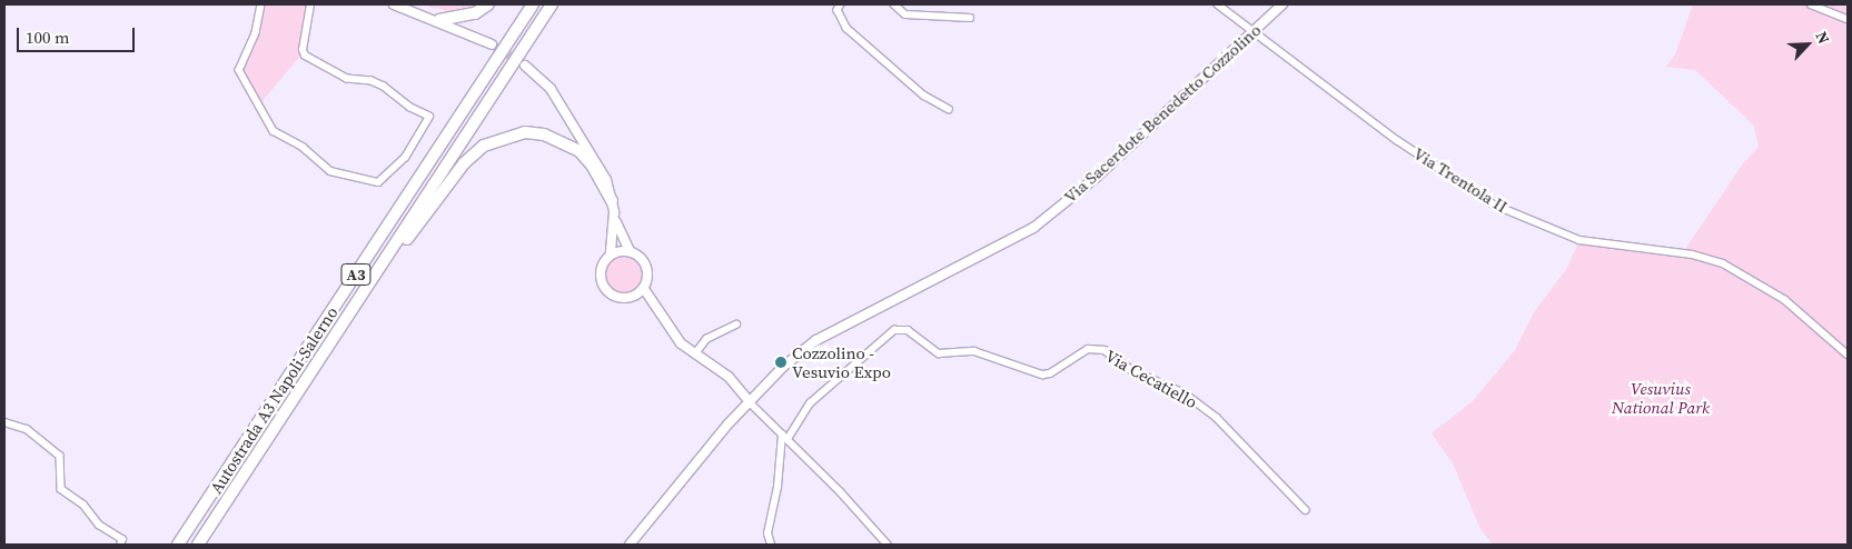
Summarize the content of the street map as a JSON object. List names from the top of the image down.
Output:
{
  "streets": {
    "highway": ["A3", "Autostrada A3 Napoli-Salerno"],
    "main road": ["Via Sacerdote Benedetto Cozzolino"],
    "street": ["Via Trentola II", "Via Cecatiello"]
  },
  "crossings": [
    ["Via Sacerdote Benedetto Cozzolino", "Via Trentola II"]
  ],
  "parks": ["Vesuvius National Park"],
  "places": ["Cozzolino - Vesuvio Expo"],
  "scale_bar": "100 m",
  "north": "top right"
}
